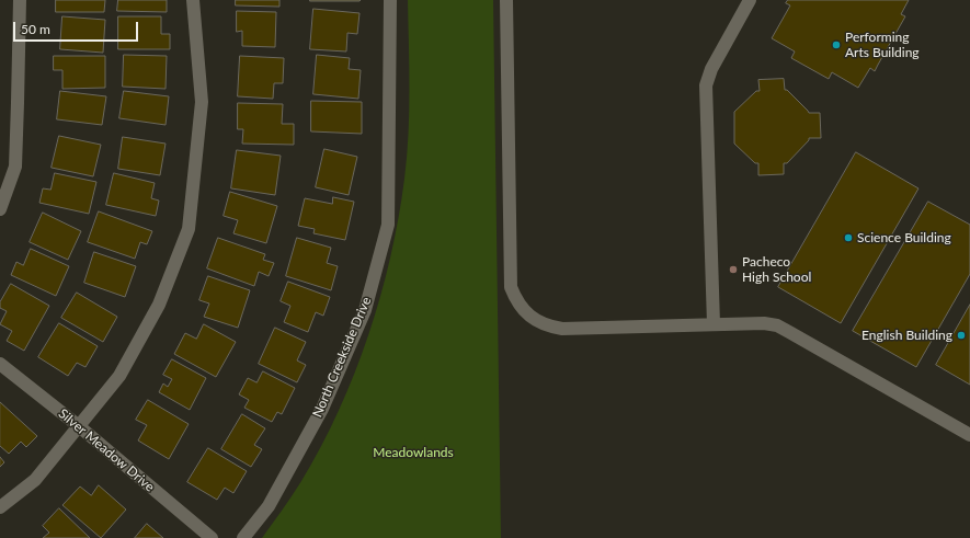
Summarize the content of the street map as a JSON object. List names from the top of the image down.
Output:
{
  "streets": {
    "street": ["North Creekside Drive", "Silver Meadow Drive"]
  },
  "parks": ["Meadowlands"],
  "places": [
    "Performing Arts Building",
    "Science Building",
    "Pacheco High School",
    "English Building"
  ],
  "scale_bar": "50 m"
}
